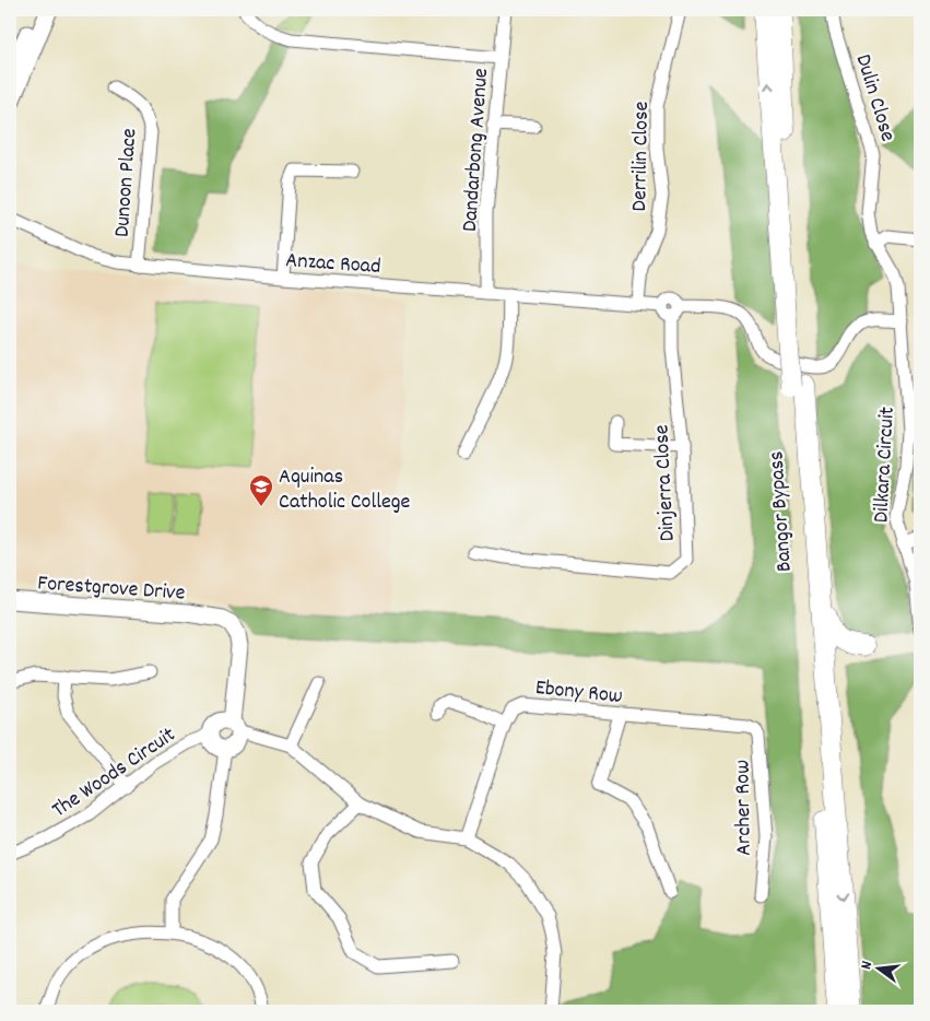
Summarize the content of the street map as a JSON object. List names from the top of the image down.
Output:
{
  "streets": {
    "main road": ["Bangor Bypass"],
    "street": [
      "Dulin Close",
      "Dandarbong Avenue",
      "Derrilin Close",
      "Dunoon Place",
      "Anzac Road",
      "Dilkara Circuit",
      "Dinjerra Close",
      "Forestgrove Drive",
      "Ebony Row",
      "The Woods Circuit",
      "Archer Row"
    ]
  },
  "crossings": [
    ["Dulin Close", "Dilkara Circuit"],
    ["Dandarbong Avenue", "Anzac Road"],
    ["Derrilin Close", "Anzac Road"],
    ["Dunoon Place", "Anzac Road"],
    ["Anzac Road", "Dinjerra Close"],
    ["Forestgrove Drive", "The Woods Circuit"],
    ["Ebony Row", "Archer Row"]
  ],
  "places": {
    "school or university": ["Aquinas Catholic College"]
  },
  "north": "left"
}
